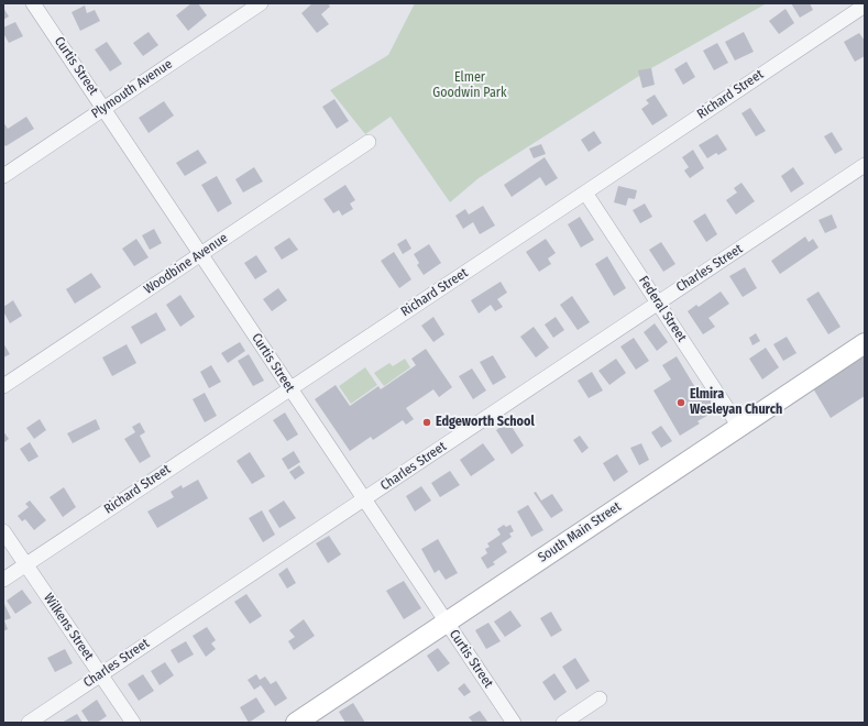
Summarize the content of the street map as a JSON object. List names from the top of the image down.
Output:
{
  "streets": {
    "street": [
      "Curtis Street",
      "Plymouth Avenue",
      "Richard Street",
      "Woodbine Avenue",
      "Charles Street",
      "Federal Street",
      "South Main Street",
      "Wilkens Street"
    ]
  },
  "crossings": [
    ["Curtis Street", "Plymouth Avenue"],
    ["Curtis Street", "Richard Street"],
    ["Curtis Street", "Woodbine Avenue"],
    ["Curtis Street", "Charles Street"],
    ["Curtis Street", "South Main Street"],
    ["Richard Street", "Federal Street"],
    ["Richard Street", "Wilkens Street"],
    ["Charles Street", "Federal Street"],
    ["Charles Street", "Wilkens Street"],
    ["Federal Street", "South Main Street"]
  ],
  "parks": ["Elmer Goodwin Park"],
  "places": ["Elmira Wesleyan Church", "Edgeworth School"]
}
